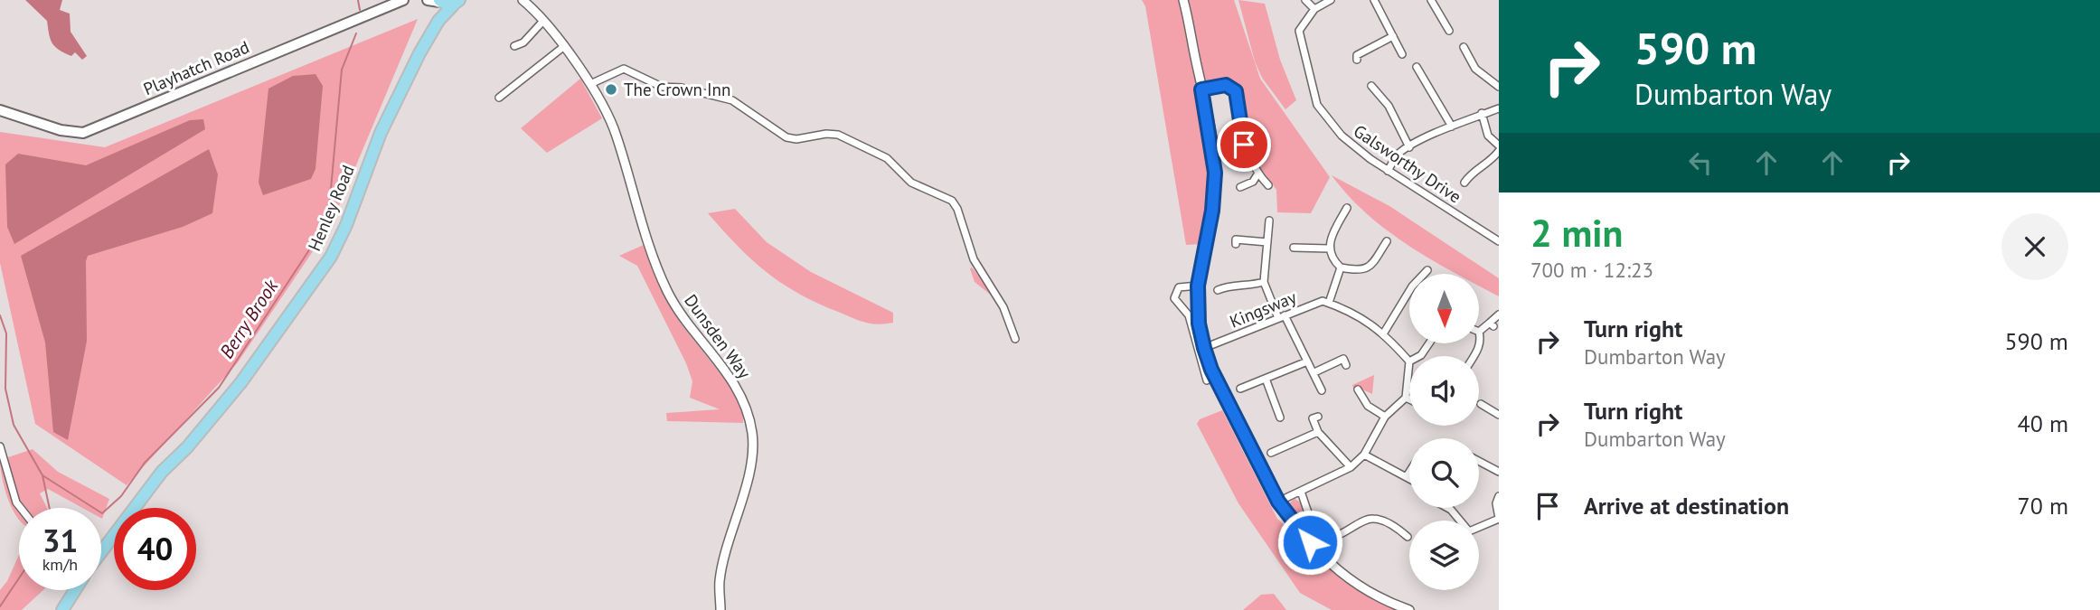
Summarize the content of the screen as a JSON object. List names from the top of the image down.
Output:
{
  "streets": {
    "main road": ["Playhatch Road", "Henley Road"],
    "street": ["Galsworthy Drive", "Kingsway", "Dunsden Way"]
  },
  "water": ["Berry Brook"],
  "places": ["The Crown Inn"],
  "north": "bottom",
  "page": {
    "turn": ["590 m", "Dumbarton Way"],
    "heading": ["2 min", "700 m · 12:23"],
    "list": [
      {
        "name": "Turn right",
        "note": "Dumbarton Way",
        "value": "590 m"
      },
      {
        "name": "Turn right",
        "note": "Dumbarton Way",
        "value": "40 m"
      },
      {
        "name": "Arrive at destination",
        "value": "70 m"
      }
    ],
    "speed": "31 km/h",
    "limit": "40"
  }
}
